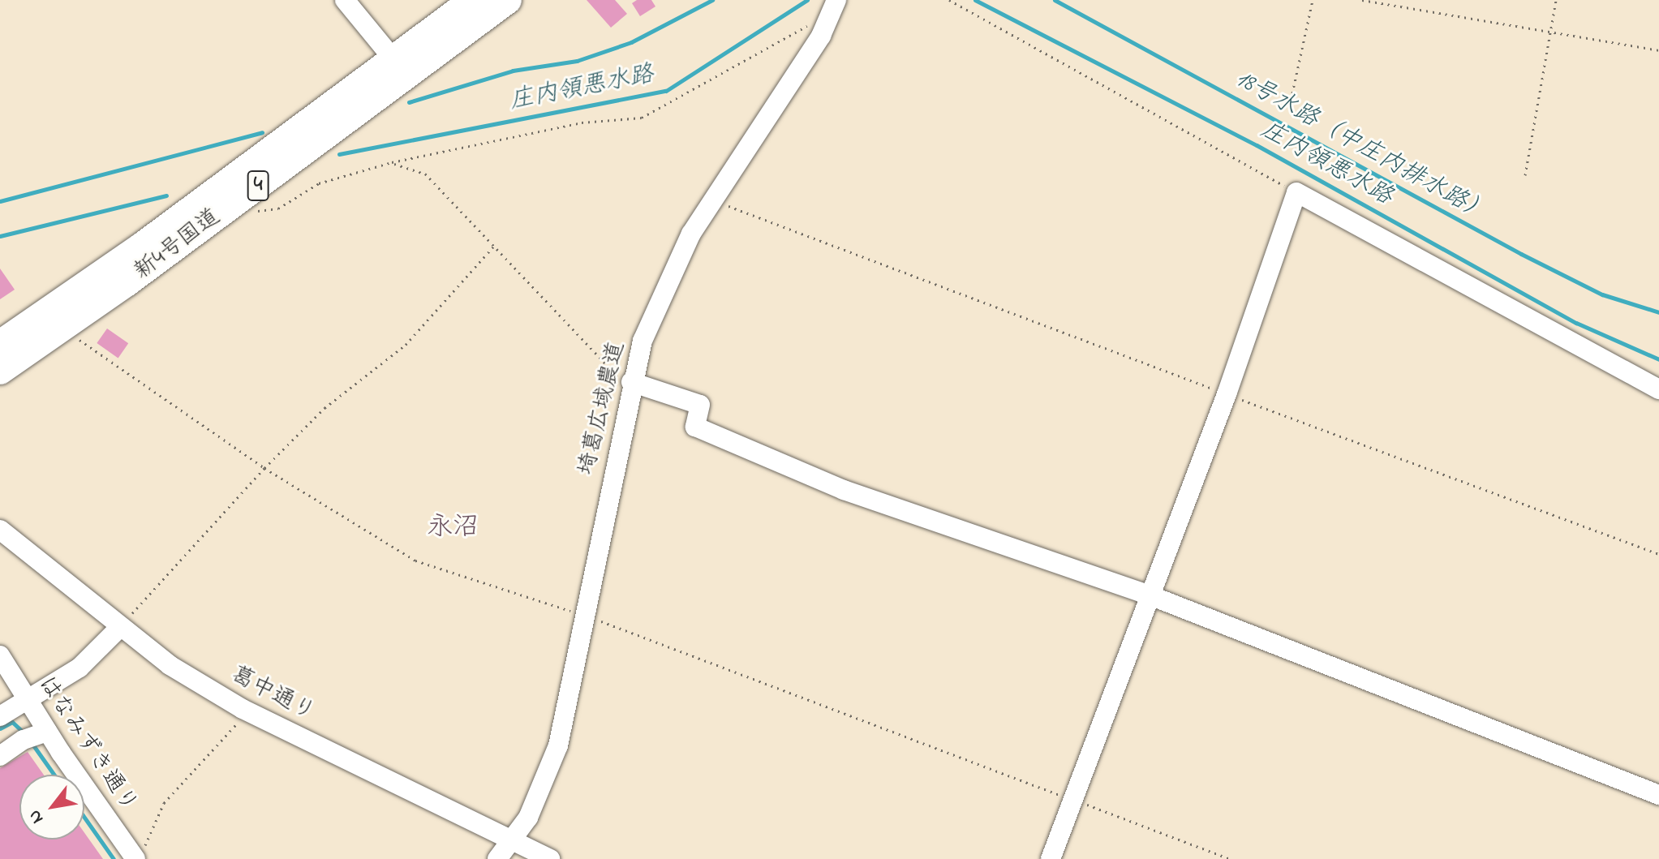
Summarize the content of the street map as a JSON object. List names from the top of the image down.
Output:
{
  "streets": {
    "highway": ["4", "新4号国道"],
    "street": ["埼葛広域農道", "葛中通り", "はなみずき通り"]
  },
  "crossings": [
    ["埼葛広域農道", "葛中通り"]
  ],
  "districts": ["永沼"],
  "water": ["庄内領悪水路", "18号水路（中庄内排水路）"],
  "north": "bottom left"
}
